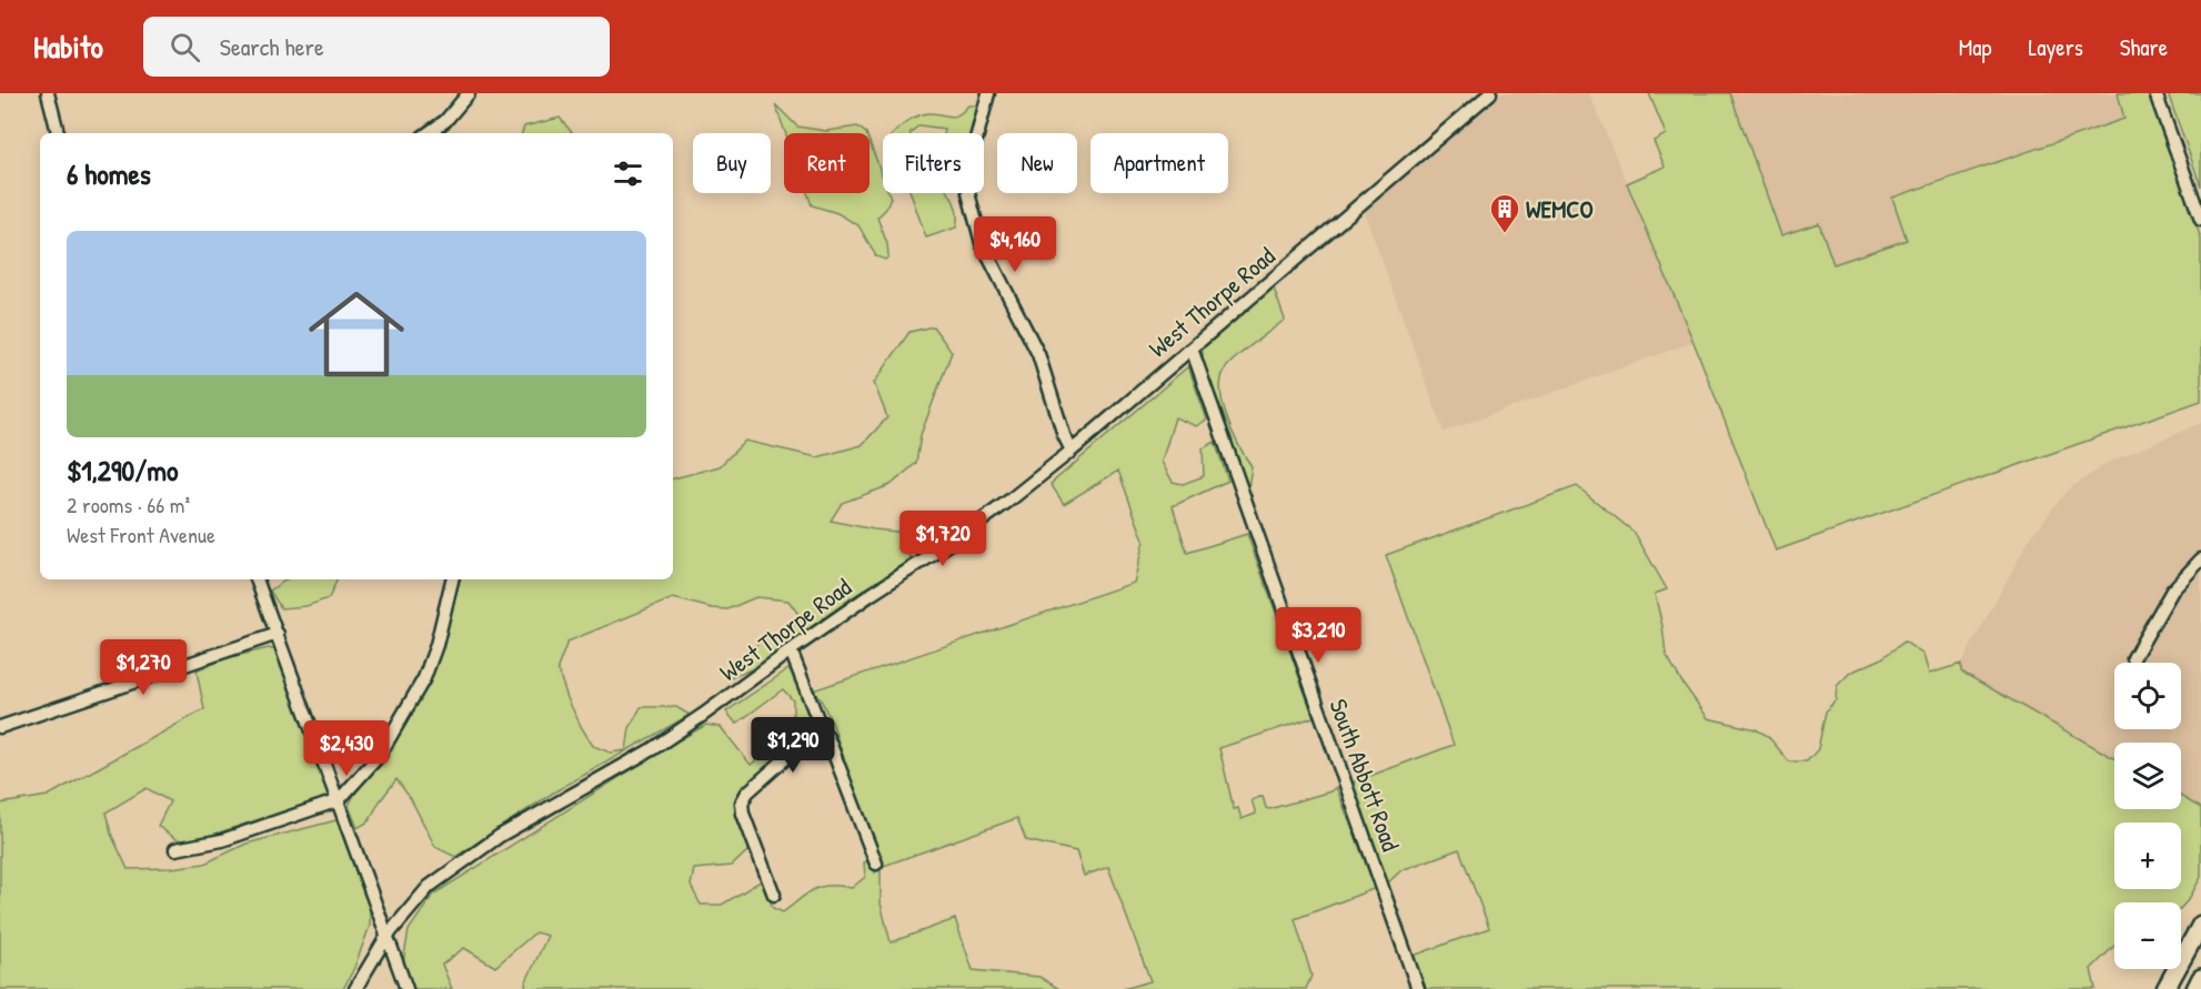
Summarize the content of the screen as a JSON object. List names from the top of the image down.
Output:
{
  "streets": {
    "street": ["West Thorpe Road", "South Abbott Road"]
  },
  "crossings": [
    ["West Thorpe Road", "South Abbott Road"]
  ],
  "places": {
    "building": ["WEMCO"]
  },
  "page": {
    "header": "Habito",
    "search": "Search here",
    "nav": ["Map", "Layers", "Share"],
    "chip": [
      "Buy",
      "Rent",
      "Filters",
      "New",
      "Apartment"
    ],
    "heading": "6 homes",
    "list": [
      {
        "name": "$1,290/mo",
        "note": "2 rooms · 66 m² · West Front Avenue"
      }
    ],
    "price": [
      "$4,160",
      "$1,720",
      "$3,210",
      "$1,270",
      "$1,290",
      "$2,430"
    ],
    "map_buttons": ["+", "−"]
  }
}
